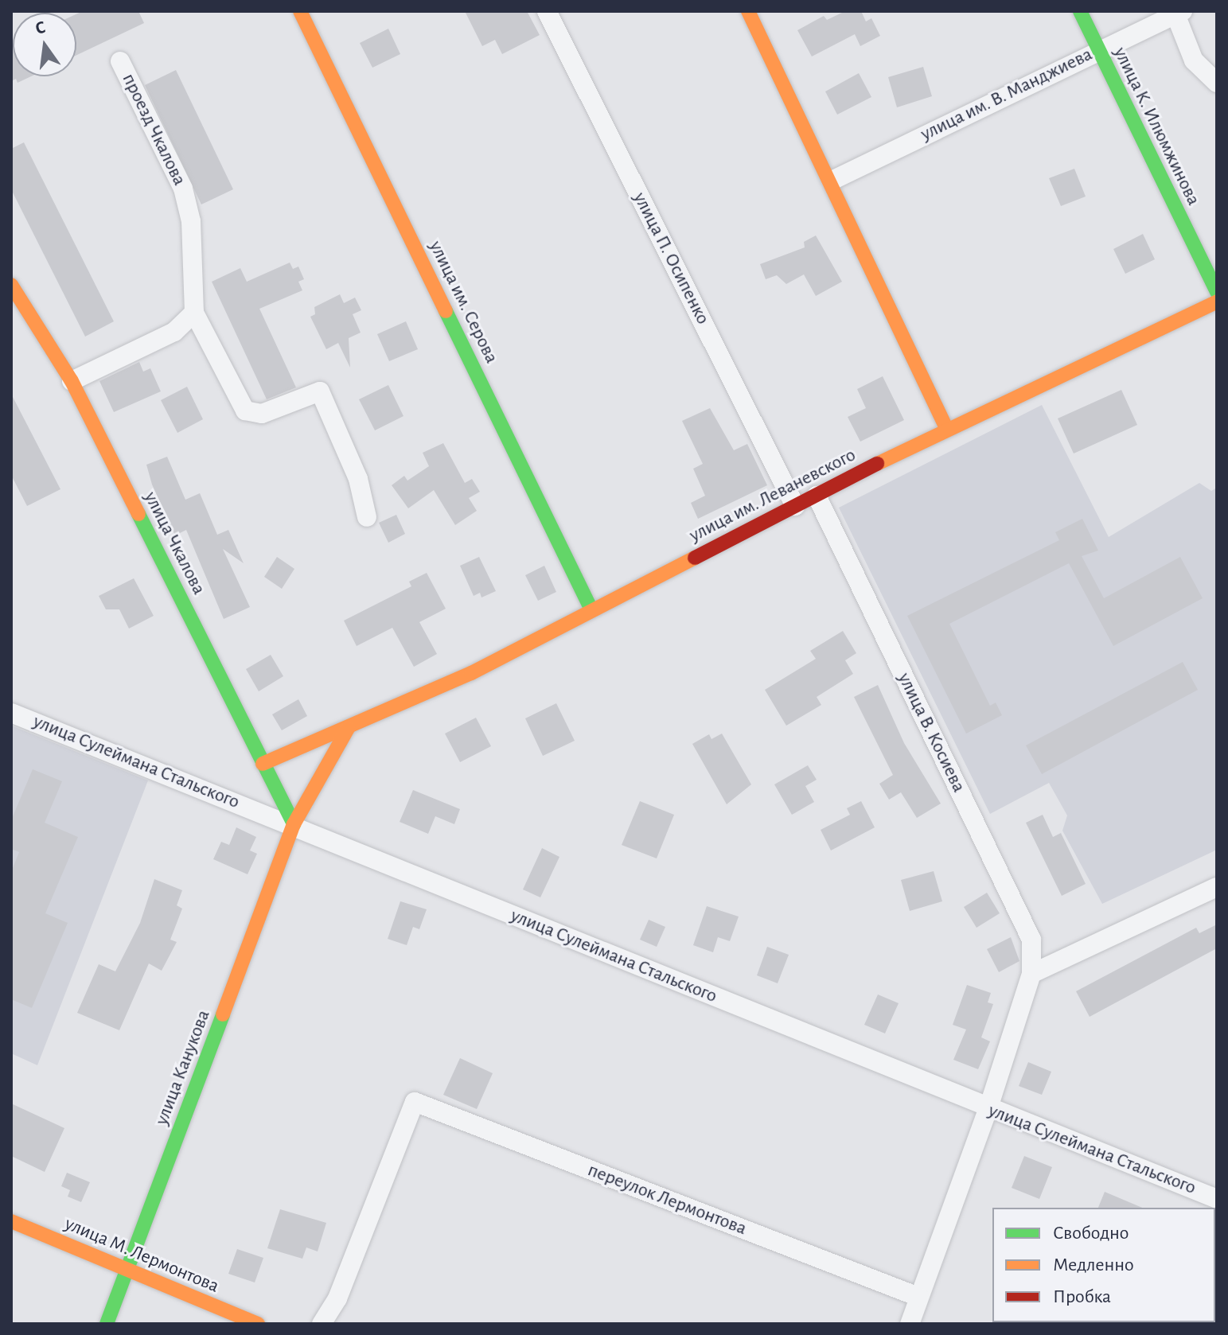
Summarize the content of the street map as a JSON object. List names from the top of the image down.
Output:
{
  "streets": {
    "street": [
      "улица им. В. Манджиева",
      "улица К. Илюмжинова",
      "проезд Чкалова",
      "улица П. Осипенко",
      "улица им. Серова",
      "улица им. Леваневского",
      "улица Чкалова",
      "улица В. Косиева",
      "улица Сулеймана Стальского",
      "улица Канукова",
      "переулок Лермонтова",
      "улица М. Лермонтова"
    ]
  },
  "crossings": [
    ["улица им. В. Манджиева", "улица К. Илюмжинова"],
    ["улица П. Осипенко", "улица им. Леваневского"],
    ["улица им. Серова", "улица им. Леваневского"],
    ["улица им. Леваневского", "улица Чкалова"],
    ["улица им. Леваневского", "улица В. Косиева"],
    ["улица Чкалова", "улица Сулеймана Стальского"],
    ["улица Чкалова", "улица Канукова"],
    ["улица В. Косиева", "улица Сулеймана Стальского"],
    ["улица В. Косиева", "переулок Лермонтова"],
    ["улица Сулеймана Стальского", "улица Канукова"],
    ["улица Канукова", "улица М. Лермонтова"]
  ],
  "legend": ["Свободно", "Медленно", "Пробка"],
  "north": "top"
}
